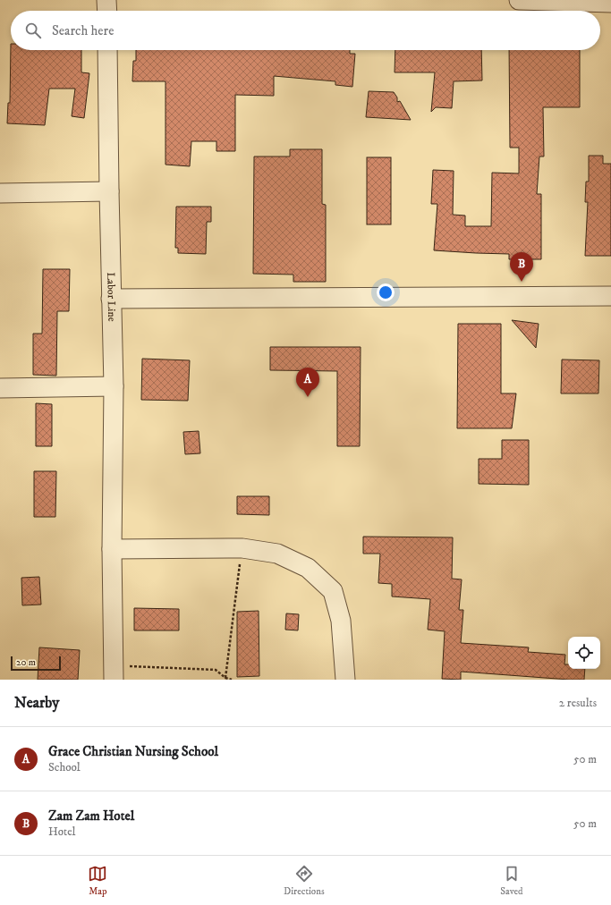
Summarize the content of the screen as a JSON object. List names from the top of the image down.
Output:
{
  "streets": {
    "street": ["Labor Line"]
  },
  "scale_bar": "20 m",
  "page": {
    "search": "Search here",
    "pins": ["B", "A"],
    "scale": "20 m",
    "heading": ["Nearby", "2 results"],
    "list": [
      {
        "mark": "A",
        "name": "Grace Christian Nursing School",
        "note": "School",
        "value": "50 m"
      },
      {
        "mark": "B",
        "name": "Zam Zam Hotel",
        "note": "Hotel",
        "value": "50 m"
      }
    ],
    "nav": ["Map", "Directions", "Saved"]
  }
}
